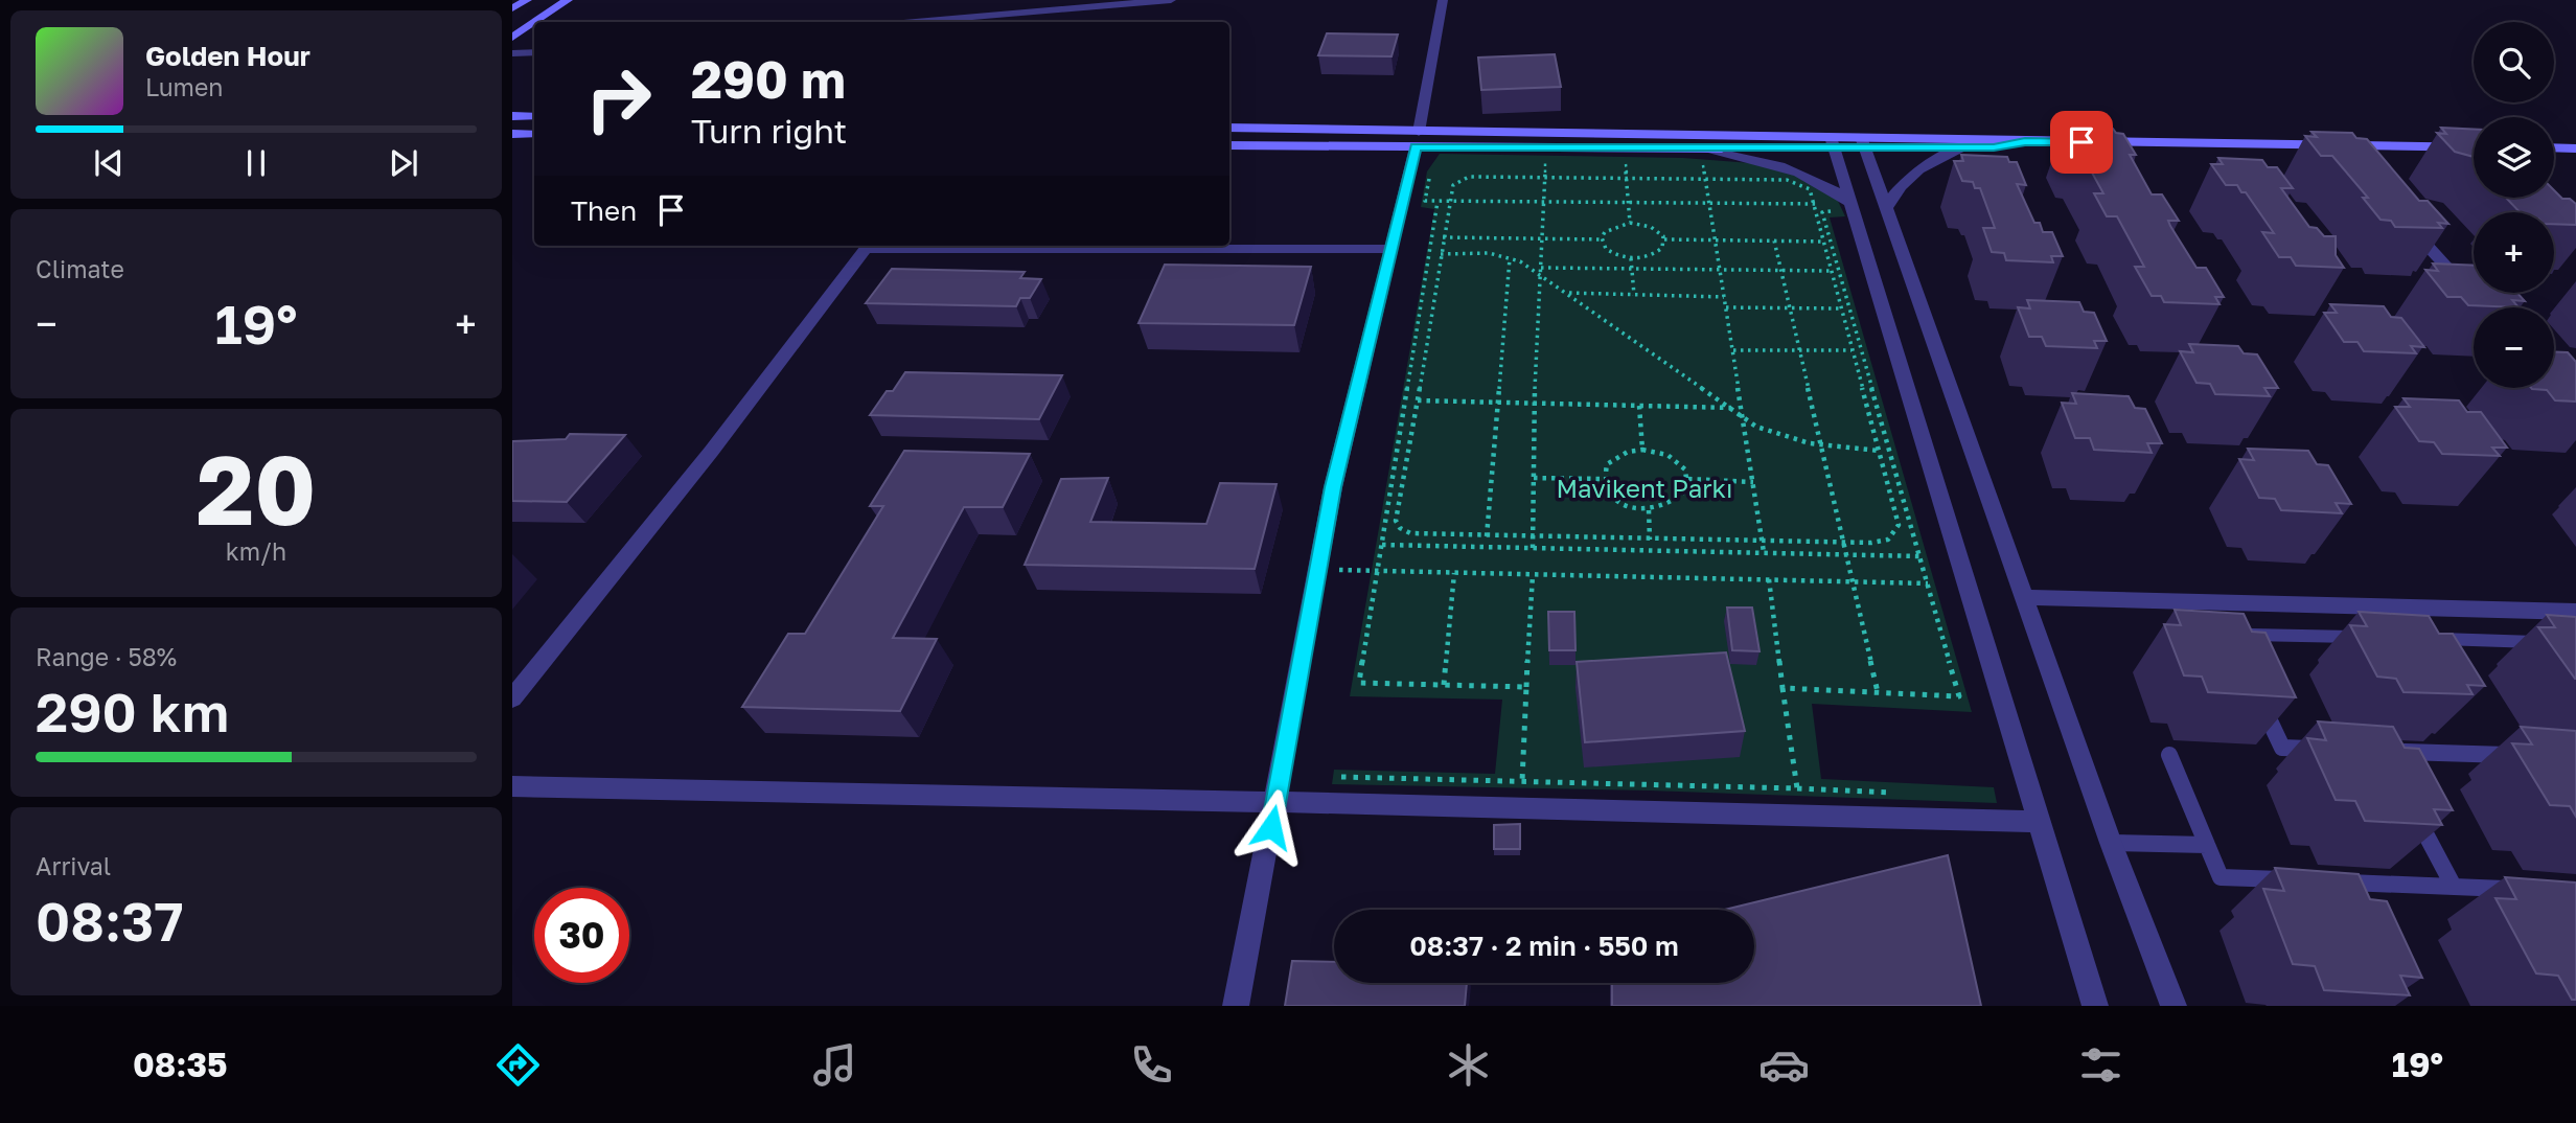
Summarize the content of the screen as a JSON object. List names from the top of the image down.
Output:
{
  "parks": ["Mavikent Parkı"],
  "page": {
    "map_buttons": ["+", "−"],
    "turn": ["290 m", "Turn right"],
    "song": ["Golden Hour", "Lumen"],
    "then": "Then",
    "tile": [
      "Climate",
      ["20", "km/h"],
      ["Range · 58%", "290 km"],
      ["Arrival", "08:37"]
    ],
    "heat": ["−", "19°", "+"],
    "limit": "30",
    "trip": "08:37 · 2 min · 550 m",
    "tabs": ["08:35", "19°"]
  }
}
